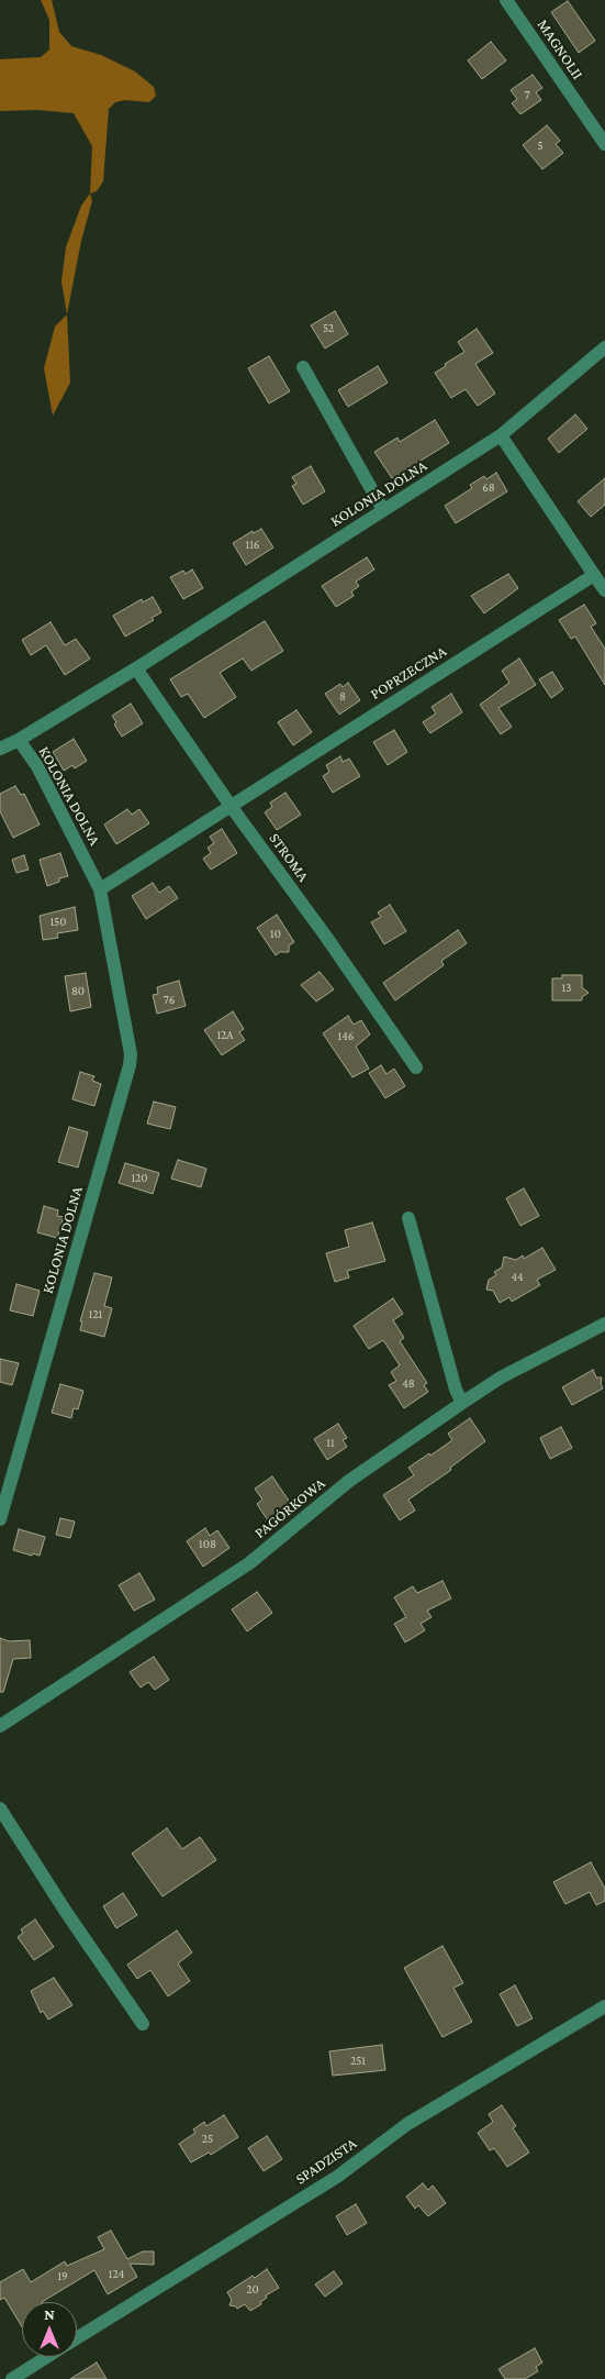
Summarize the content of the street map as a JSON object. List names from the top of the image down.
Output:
{
  "streets": {
    "street": [
      "MAGNOLII",
      "KOLONIA DOLNA",
      "POPRZECZNA",
      "STROMA",
      "PAGÓRKOWA",
      "SPADZISTA"
    ]
  },
  "crossings": [
    ["KOLONIA DOLNA", "POPRZECZNA"],
    ["KOLONIA DOLNA", "STROMA"],
    ["POPRZECZNA", "STROMA"]
  ],
  "house_numbers": [
    "7",
    "5",
    "52",
    "68",
    "116",
    "8",
    "150",
    "10",
    "13",
    "80",
    "76",
    "12A",
    "146",
    "120",
    "44",
    "121",
    "48",
    "11",
    "108",
    "251",
    "25",
    "124",
    "19",
    "20"
  ],
  "north": "top"
}
